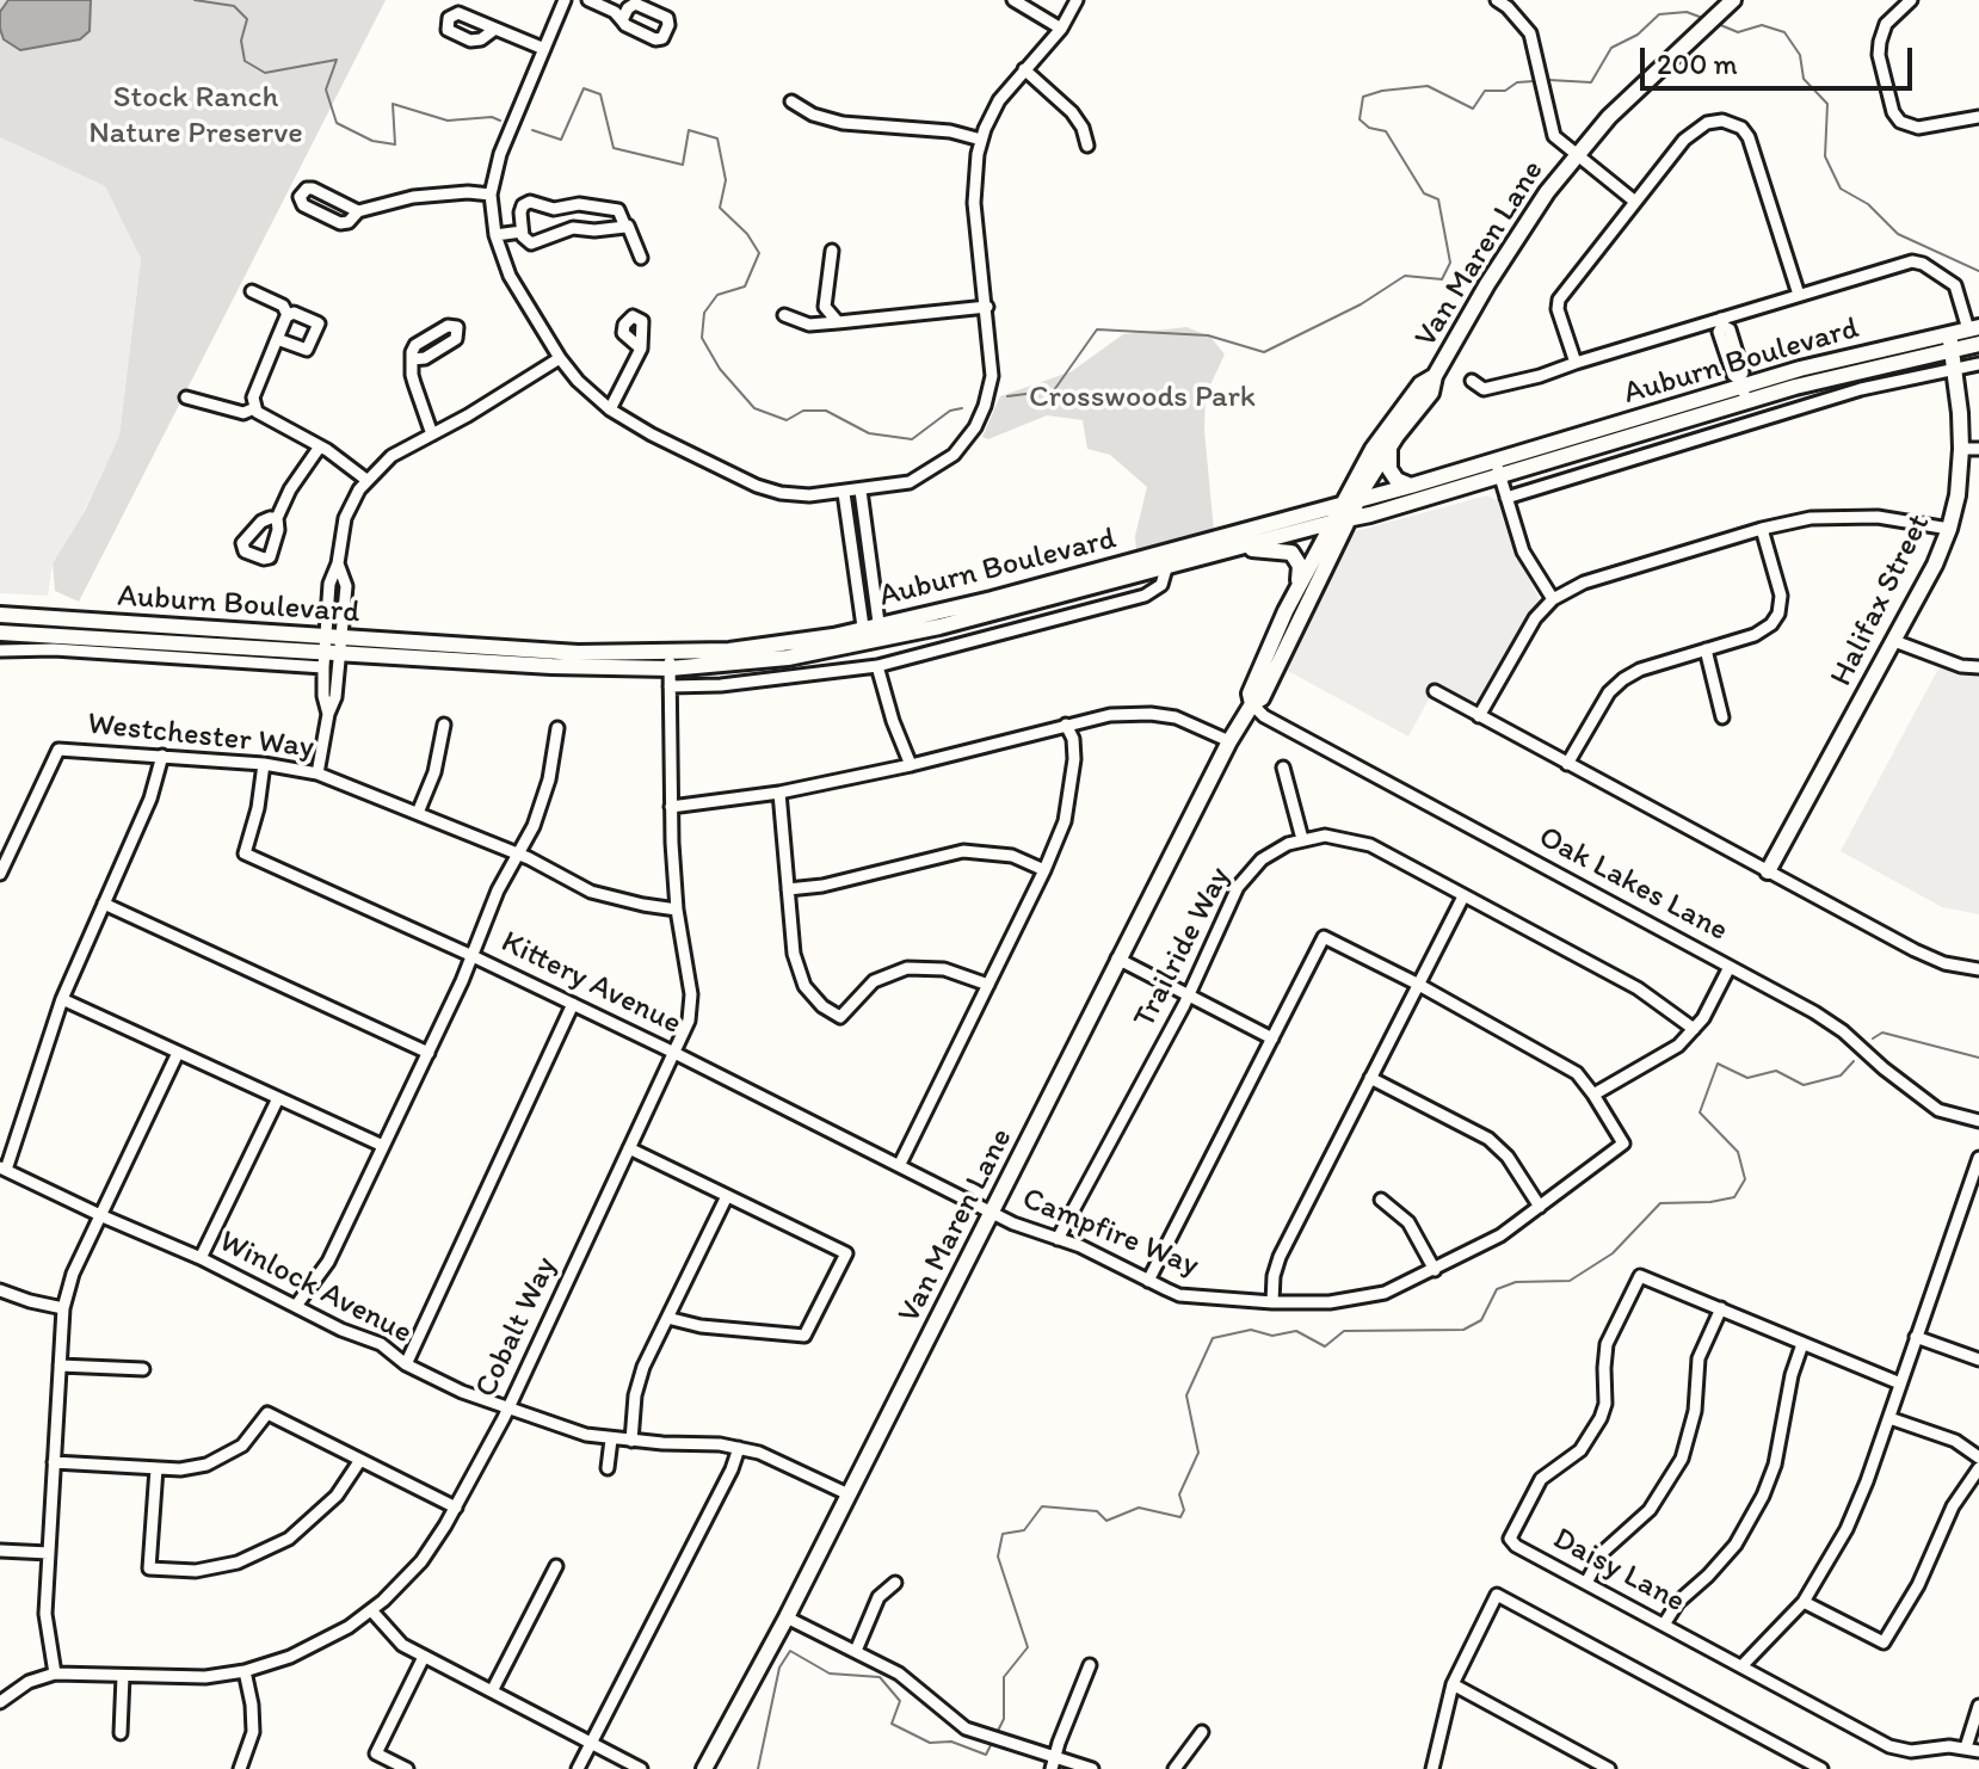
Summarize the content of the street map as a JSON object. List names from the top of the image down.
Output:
{
  "streets": {
    "main road": ["Van Maren Lane", "Auburn Boulevard", "Halifax Street"],
    "street": [
      "Westchester Way",
      "Oak Lakes Lane",
      "Trailride Way",
      "Kittery Avenue",
      "Campfire Way",
      "Winlock Avenue",
      "Cobalt Way",
      "Daisy Lane"
    ]
  },
  "crossings": [
    ["Van Maren Lane", "Auburn Boulevard"],
    ["Van Maren Lane", "Oak Lakes Lane"],
    ["Van Maren Lane", "Kittery Avenue"],
    ["Van Maren Lane", "Campfire Way"],
    ["Van Maren Lane", "Winlock Avenue"],
    ["Auburn Boulevard", "Halifax Street"],
    ["Auburn Boulevard", "Cobalt Way"],
    ["Westchester Way", "Kittery Avenue"],
    ["Westchester Way", "Cobalt Way"],
    ["Trailride Way", "Campfire Way"],
    ["Kittery Avenue", "Campfire Way"],
    ["Kittery Avenue", "Cobalt Way"],
    ["Winlock Avenue", "Cobalt Way"]
  ],
  "parks": ["Stock Ranch Nature Preserve", "Crosswoods Park"],
  "scale_bar": "200 m"
}
